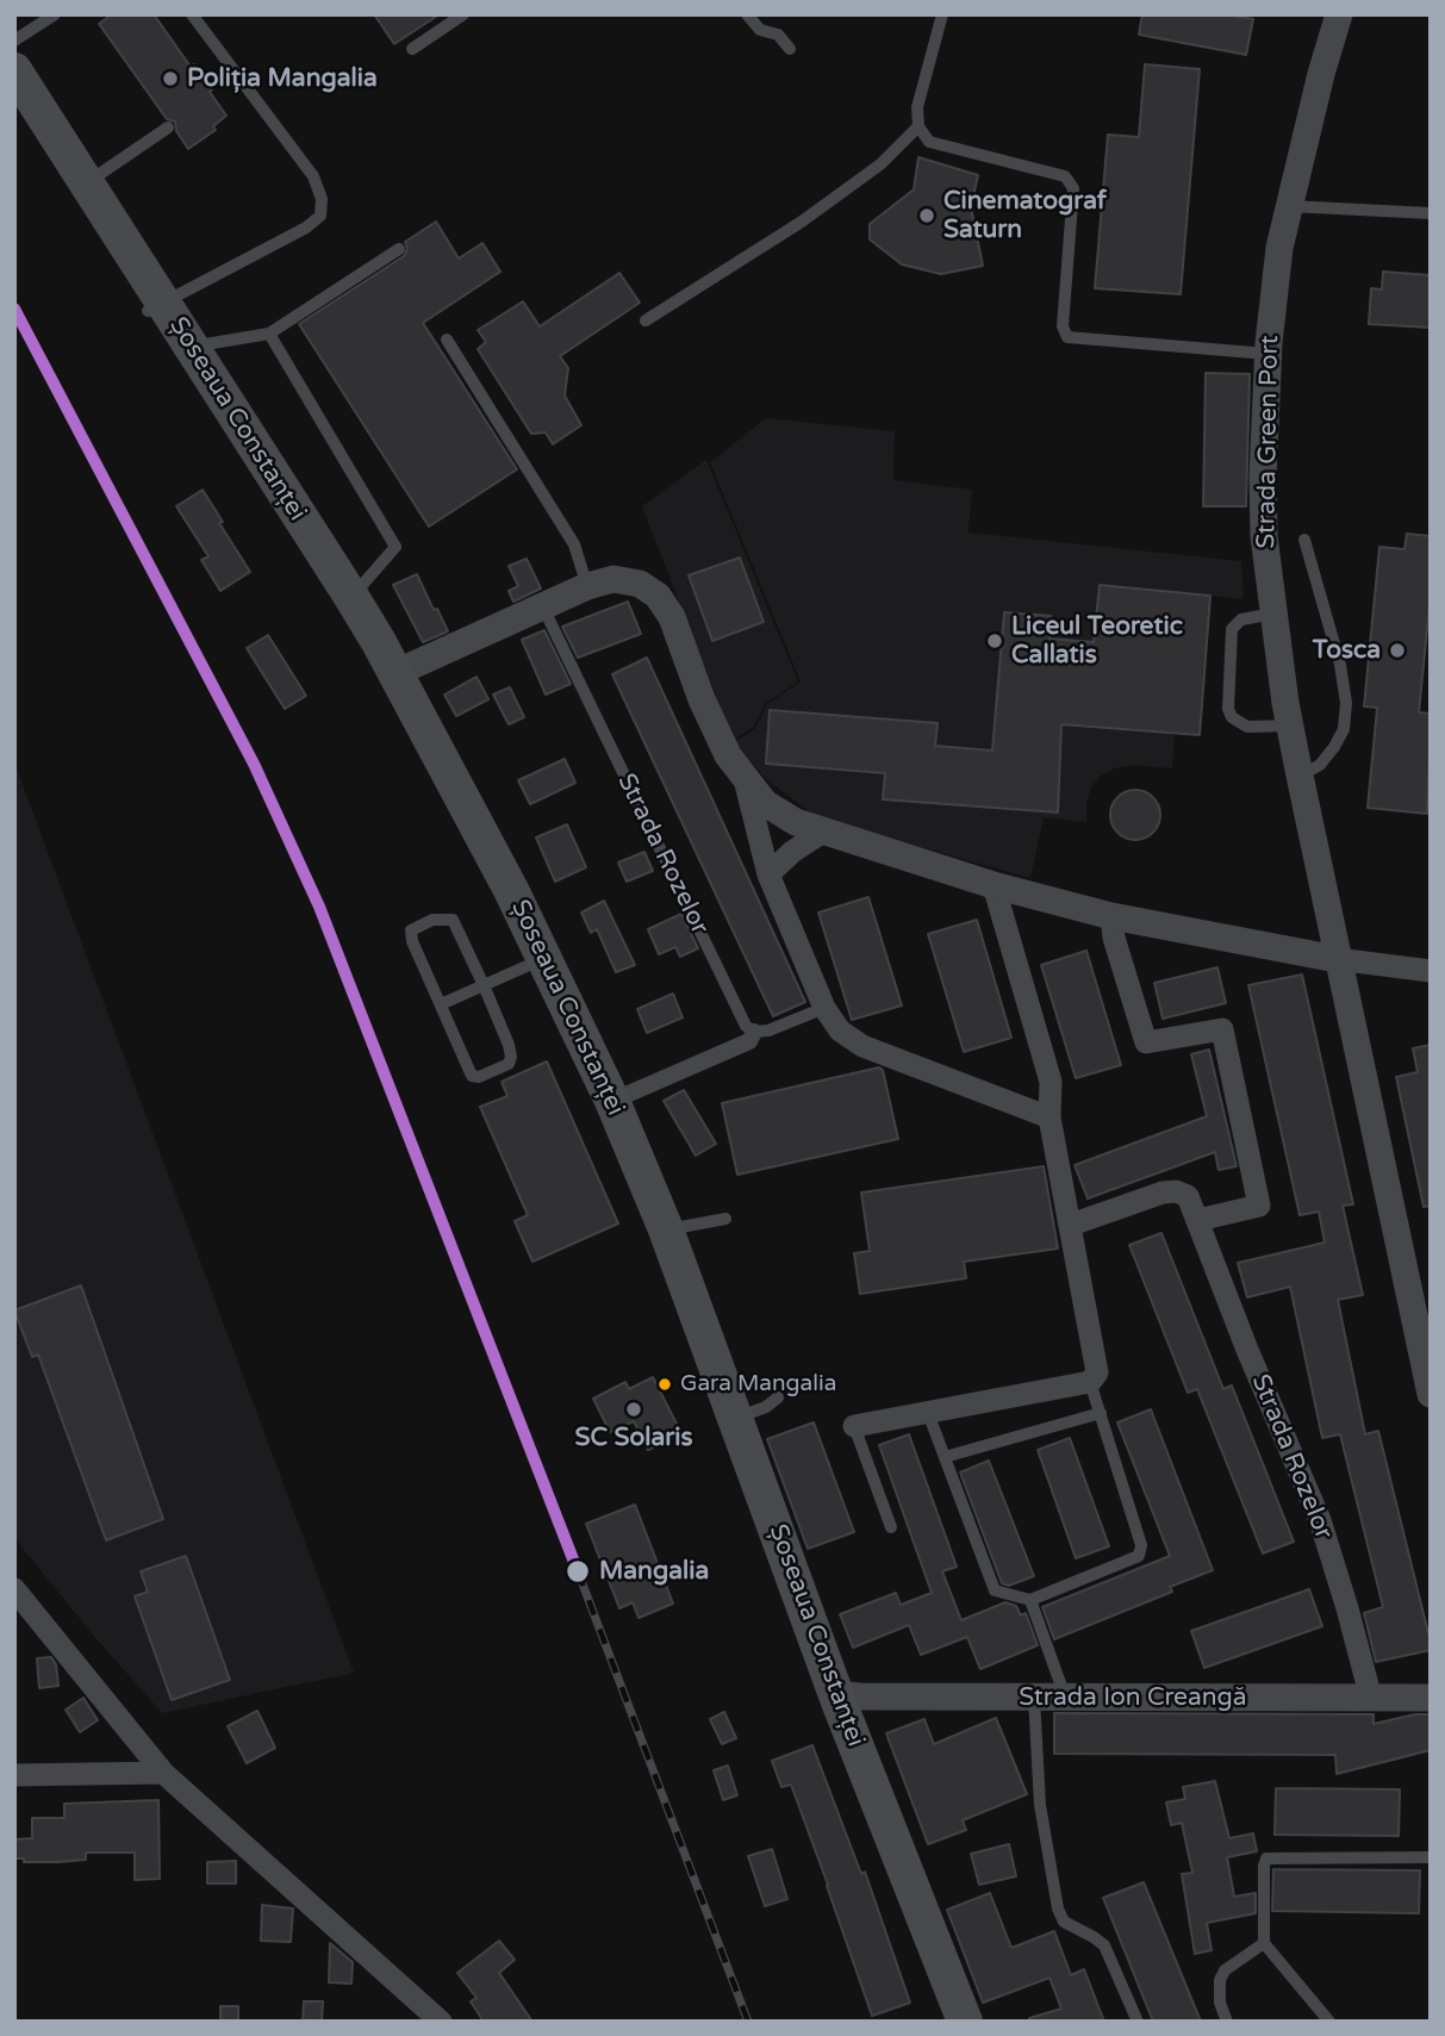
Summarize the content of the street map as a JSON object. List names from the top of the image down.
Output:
{
  "streets": {
    "main road": ["Șoseaua Constanței"],
    "street": ["Strada Green Port", "Strada Rozelor", "Strada Ion Creangă"]
  },
  "crossings": [
    ["Șoseaua Constanței", "Strada Ion Creangă"],
    ["Strada Rozelor", "Strada Ion Creangă"]
  ],
  "places": [
    "Poliția Mangalia",
    "Cinematograf Saturn",
    "Liceul Teoretic Callatis",
    "Tosca",
    "Gara Mangalia",
    "SC Solaris",
    "Mangalia"
  ]
}
